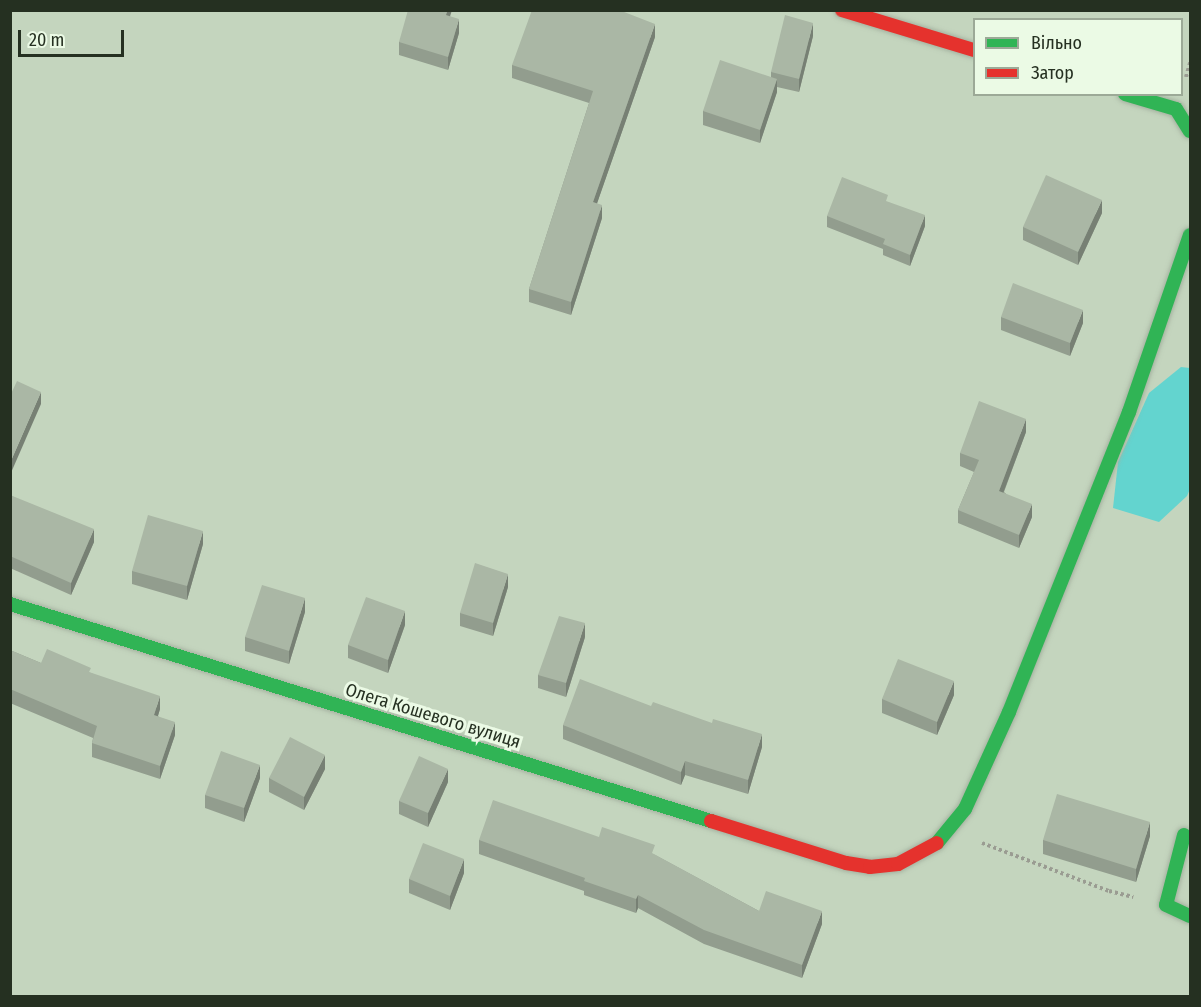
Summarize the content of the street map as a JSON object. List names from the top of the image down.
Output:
{
  "streets": {
    "street": ["Олега Кошевого вулиця"]
  },
  "legend": ["Вільно", "Затор"],
  "scale_bar": "20 m"
}
